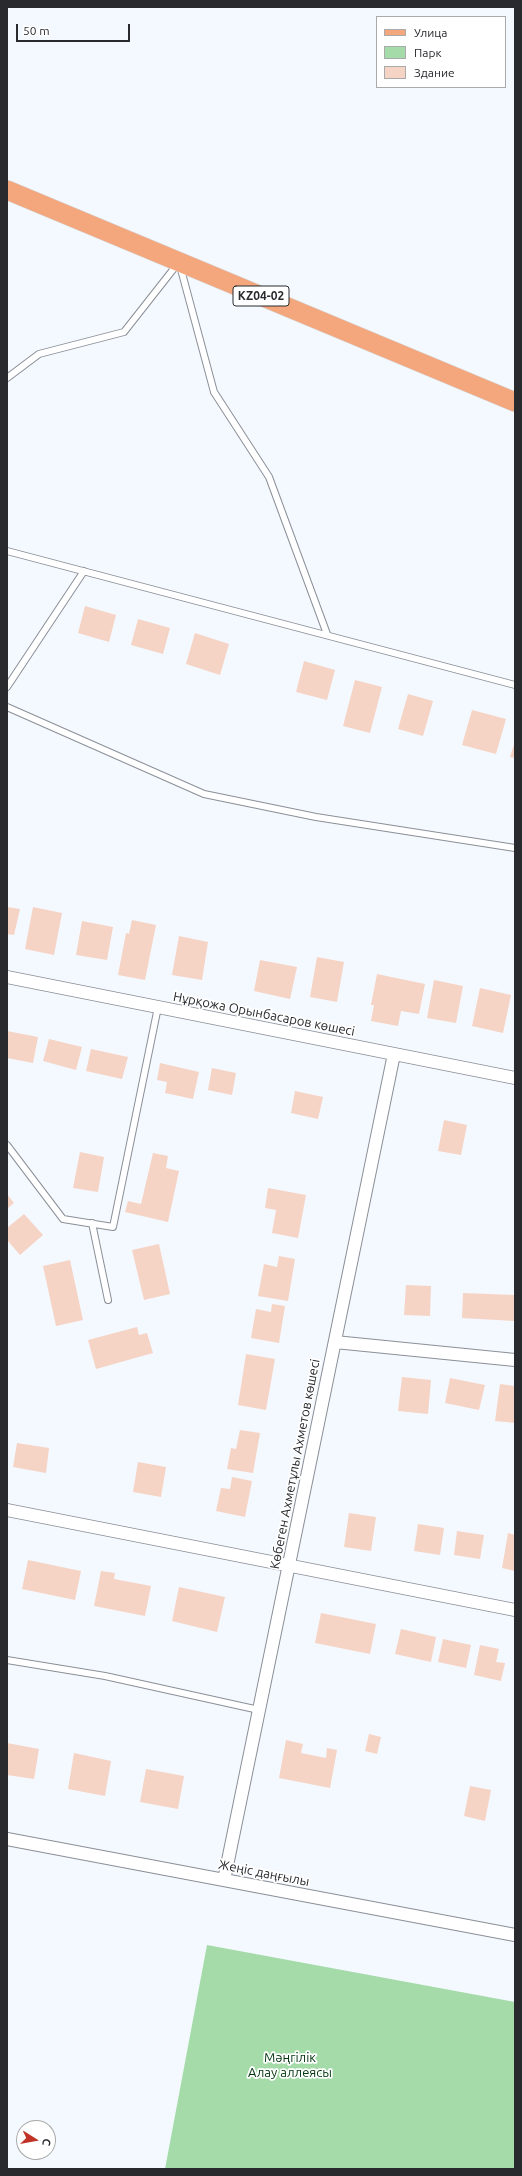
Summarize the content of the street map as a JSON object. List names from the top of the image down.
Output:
{
  "streets": {
    "main road": ["KZ04-02"],
    "street": ["Нұрқожа Орынбасаров көшесі", "Көбеген Ахметұлы Ахметов көшесі", "Жеңіс даңғылы"]
  },
  "crossings": [
    ["Нұрқожа Орынбасаров көшесі", "Көбеген Ахметұлы Ахметов көшесі"],
    ["Көбеген Ахметұлы Ахметов көшесі", "Жеңіс даңғылы"]
  ],
  "parks": ["Мәңгілік Алау аллеясы"],
  "legend": ["Улица", "Парк", "Здание"],
  "scale_bar": "50 m",
  "north": "right"
}
